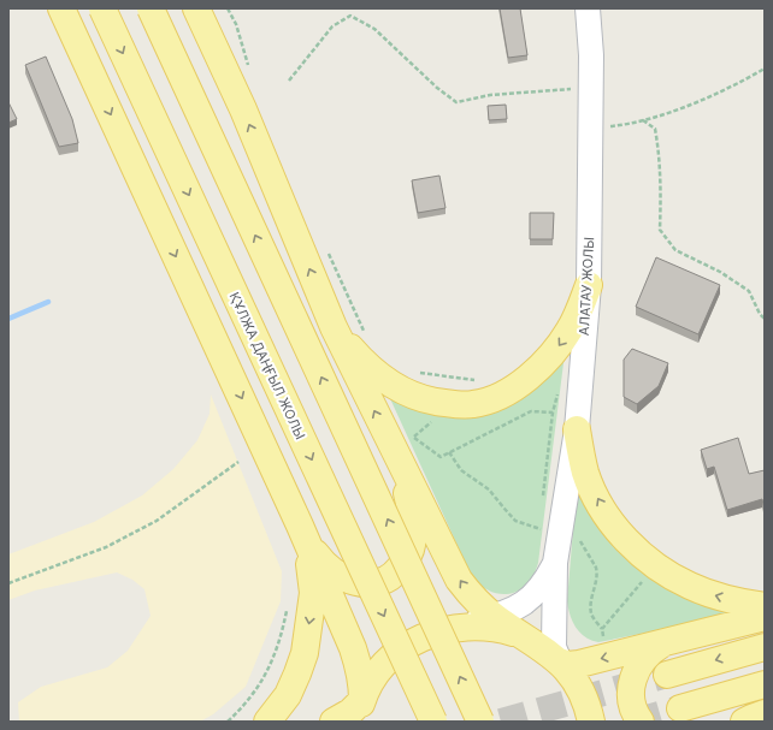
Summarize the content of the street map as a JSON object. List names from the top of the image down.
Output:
{
  "streets": {
    "main road": ["АЛАТАУ ЖОЛЫ", "ҚҰЛЖА ДАҢҒЫЛ ЖОЛЫ"]
  }
}
